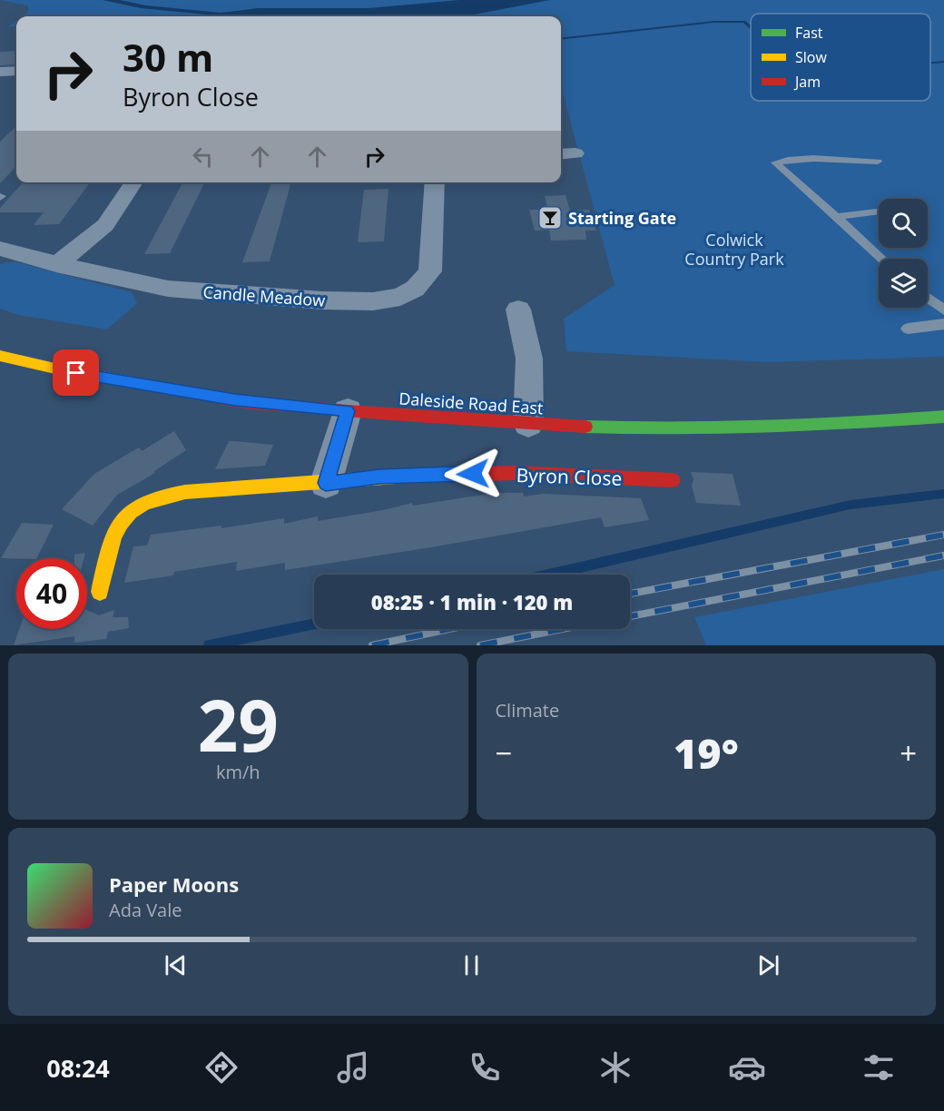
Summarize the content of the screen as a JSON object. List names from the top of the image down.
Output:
{
  "streets": {
    "main road": ["Daleside Road East", "Byron Close"],
    "street": ["Candle Meadow"]
  },
  "parks": ["Colwick Country Park"],
  "places": {
    "bar": ["Starting Gate"]
  },
  "legend": ["Fast", "Slow", "Jam"],
  "page": {
    "turn": ["30 m", "Byron Close"],
    "limit": "40",
    "trip": "08:25 · 1 min · 120 m",
    "tile": [
      ["29", "km/h"],
      "Climate"
    ],
    "heat": ["−", "19°", "+"],
    "song": ["Paper Moons", "Ada Vale"],
    "tabs": "08:24"
  }
}
